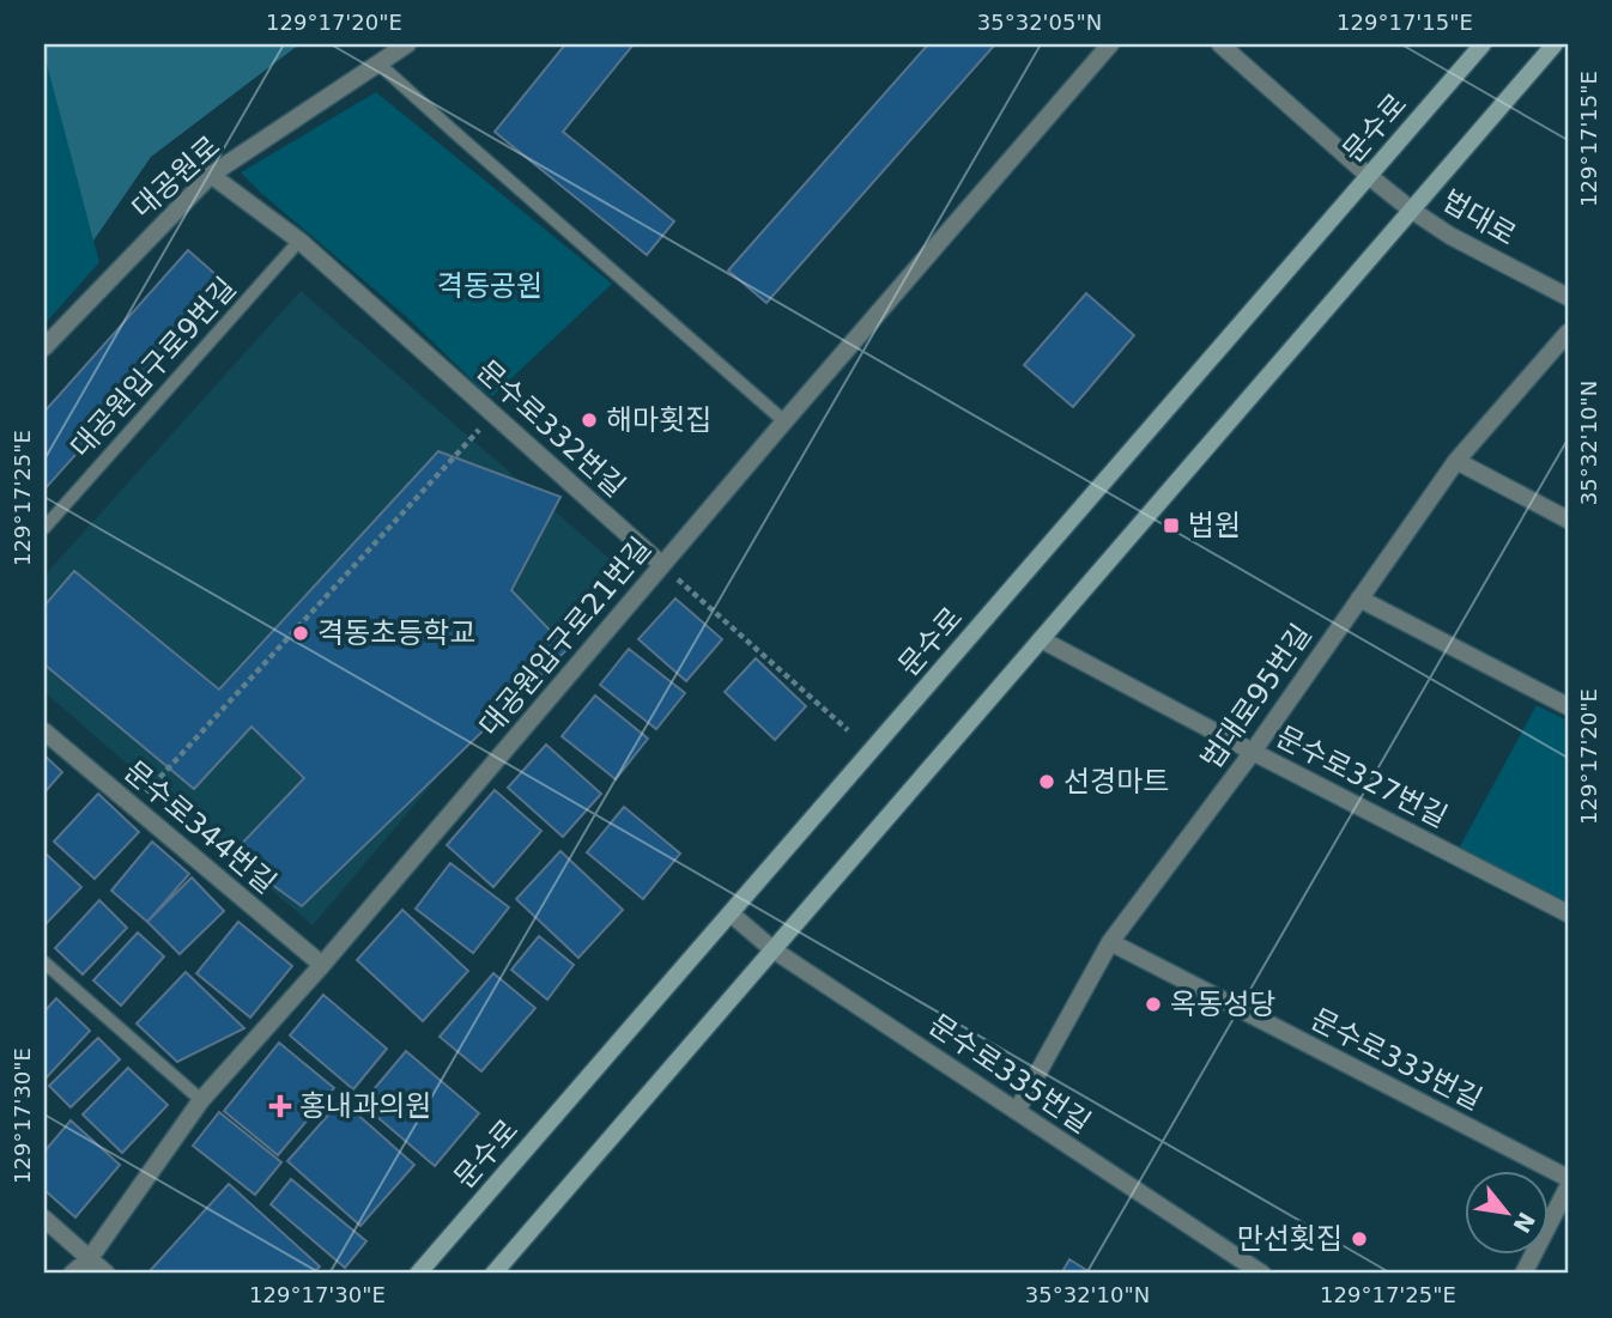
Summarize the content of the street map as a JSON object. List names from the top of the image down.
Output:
{
  "streets": {
    "main road": ["문수로"],
    "street": [
      "대공원로",
      "법대로",
      "문수로332번길",
      "대공원입구로21번길",
      "법대로95번길",
      "문수로327번길",
      "문수로344번길",
      "문수로333번길",
      "문수로335번길"
    ],
    "lane": ["대공원입구로9번길"]
  },
  "crossings": [
    ["문수로", "법대로"],
    ["문수로", "문수로335번길"],
    ["대공원로", "문수로332번길"],
    ["대공원입구로9번길", "문수로332번길"],
    ["문수로332번길", "대공원입구로21번길"],
    ["대공원입구로21번길", "문수로344번길"],
    ["법대로95번길", "문수로327번길"],
    ["법대로95번길", "문수로333번길"],
    ["법대로95번길", "문수로335번길"]
  ],
  "parks": ["격동공원"],
  "places": {
    "other": [
      "해마횟집",
      "격동초등학교",
      "선경마트",
      "옥동성당",
      "만선횟집"
    ],
    "transit": ["법원"],
    "health": ["홍내과의원"]
  },
  "north": "bottom right",
  "coordinates": [
    "129°17'20\"E",
    "35°32'05\"N",
    "129°17'15\"E",
    "35°32'10\"N",
    "129°17'25\"E",
    "129°17'30\"E"
  ]
}
